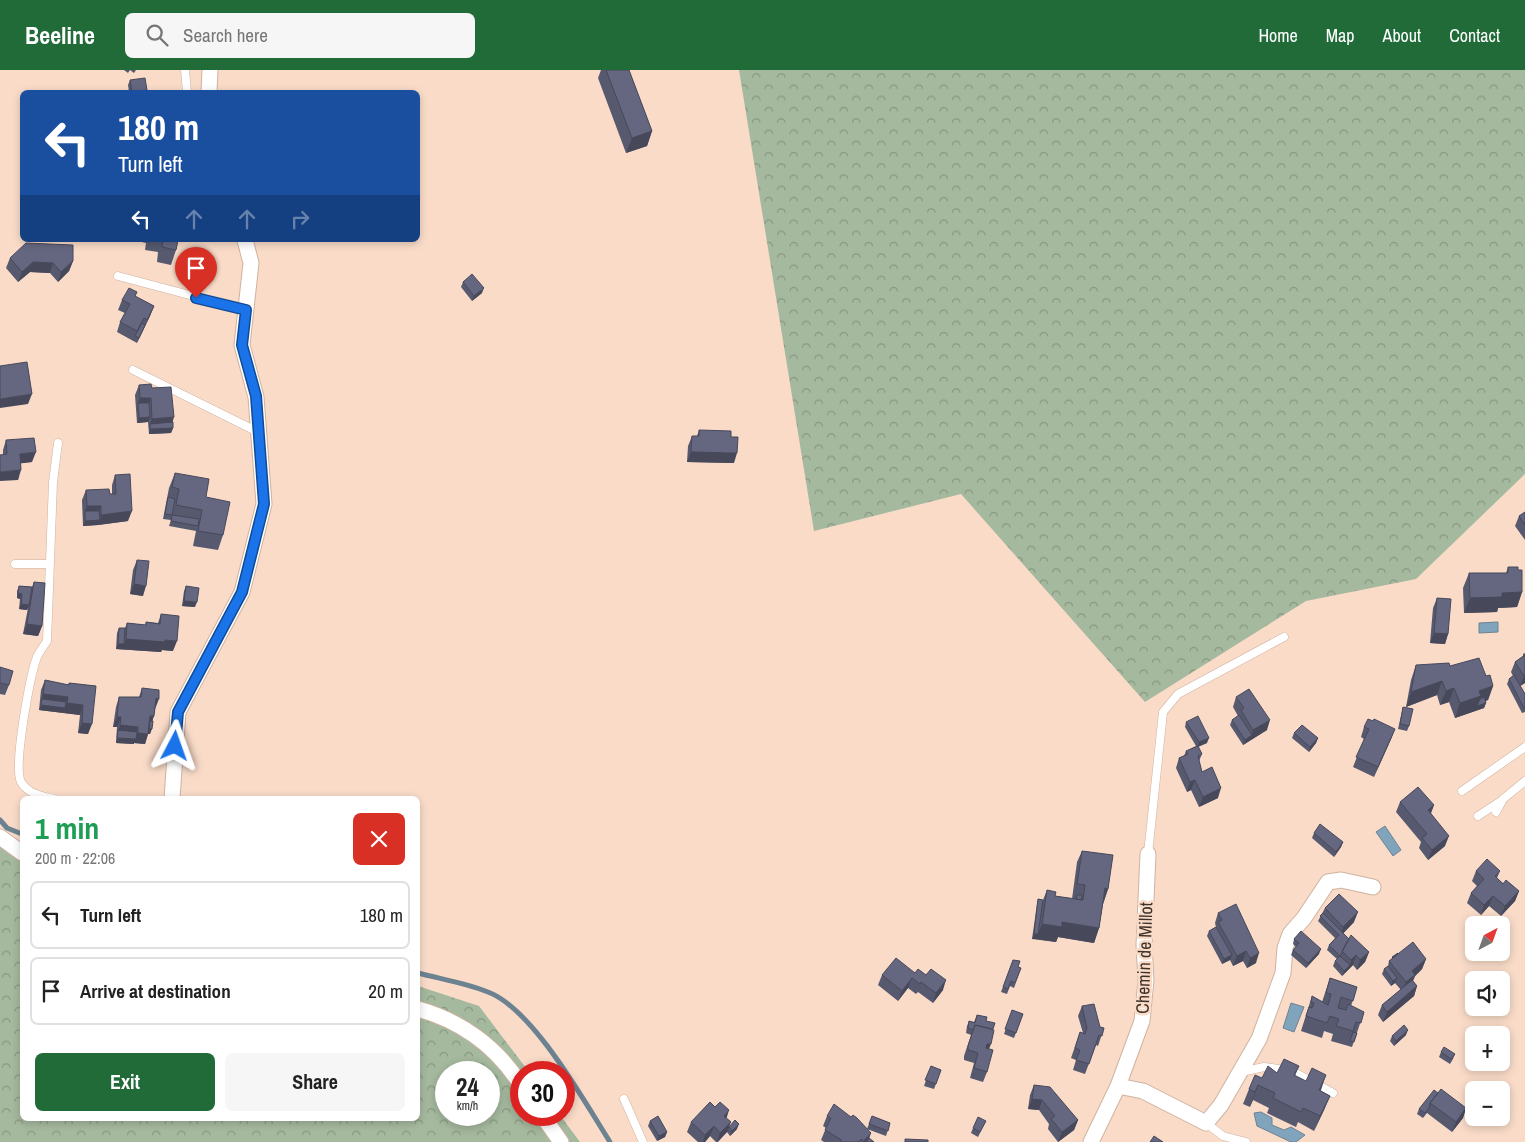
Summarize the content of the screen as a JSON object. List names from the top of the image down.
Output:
{
  "streets": {
    "street": ["Chemin de Millot"]
  },
  "north": "top right",
  "page": {
    "header": "Beeline",
    "search": "Search here",
    "nav": [
      "Home",
      "Map",
      "About",
      "Contact"
    ],
    "turn": ["180 m", "Turn left"],
    "heading": ["1 min", "200 m · 22:06"],
    "list": [
      {
        "name": "Turn left",
        "value": "180 m"
      },
      {
        "name": "Arrive at destination",
        "value": "20 m"
      }
    ],
    "map_buttons": ["+", "−"],
    "buttons": ["Exit", "Share"],
    "speed": "24 km/h",
    "limit": "30"
  }
}
